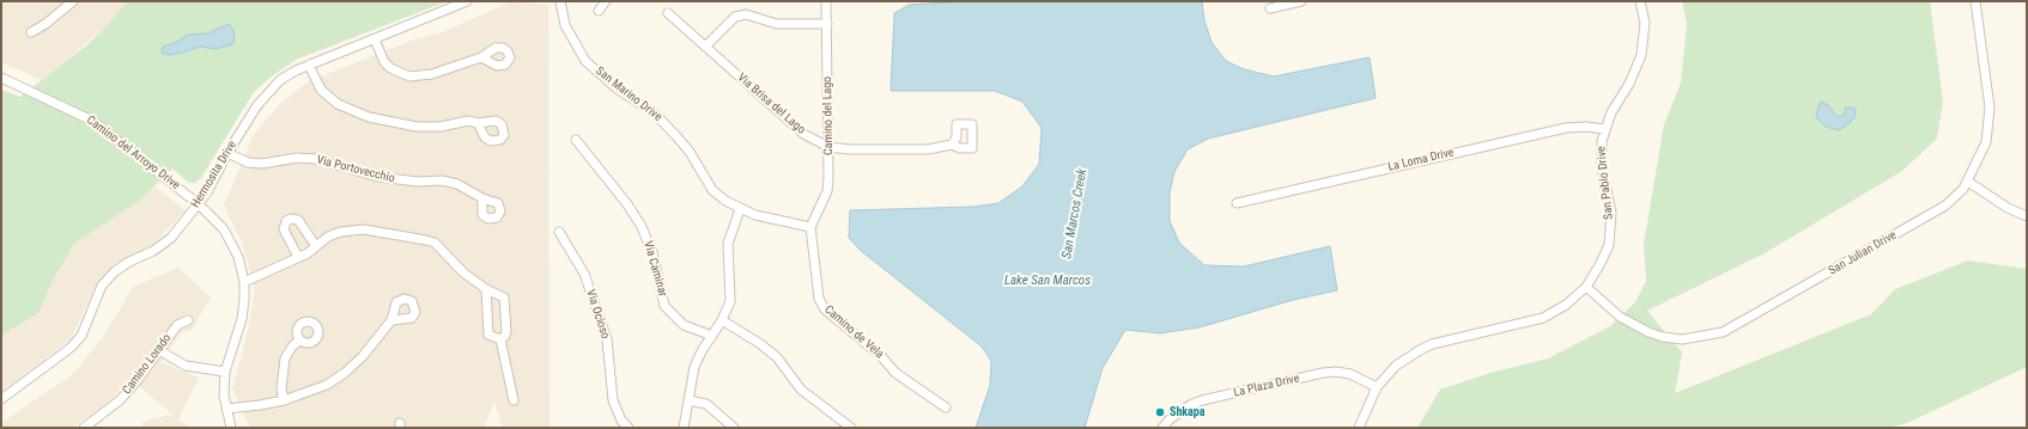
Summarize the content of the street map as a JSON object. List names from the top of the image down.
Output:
{
  "streets": {
    "street": [
      "San Marino Drive",
      "Via Brisa del Lago",
      "Camino del Lago",
      "Camino del Arroyo Drive",
      "La Loma Drive",
      "Via Portovecchio",
      "Hermosita Drive",
      "San Pablo Drive",
      "San Julian Drive",
      "Via Caminar",
      "Via Ocioso",
      "Camino de Vela",
      "Camino Lorado",
      "La Plaza Drive"
    ]
  },
  "crossings": [
    ["San Marino Drive", "Camino del Lago"],
    ["San Marino Drive", "Camino de Vela"],
    ["Via Brisa del Lago", "Camino del Lago"],
    ["Camino del Lago", "Camino de Vela"],
    ["Camino del Arroyo Drive", "Hermosita Drive"],
    ["La Loma Drive", "San Pablo Drive"],
    ["Via Portovecchio", "Hermosita Drive"],
    ["San Pablo Drive", "San Julian Drive"],
    ["San Pablo Drive", "La Plaza Drive"]
  ],
  "water": ["San Marcos Creek", "Lake San Marcos"],
  "places": ["Shkapa"]
}
